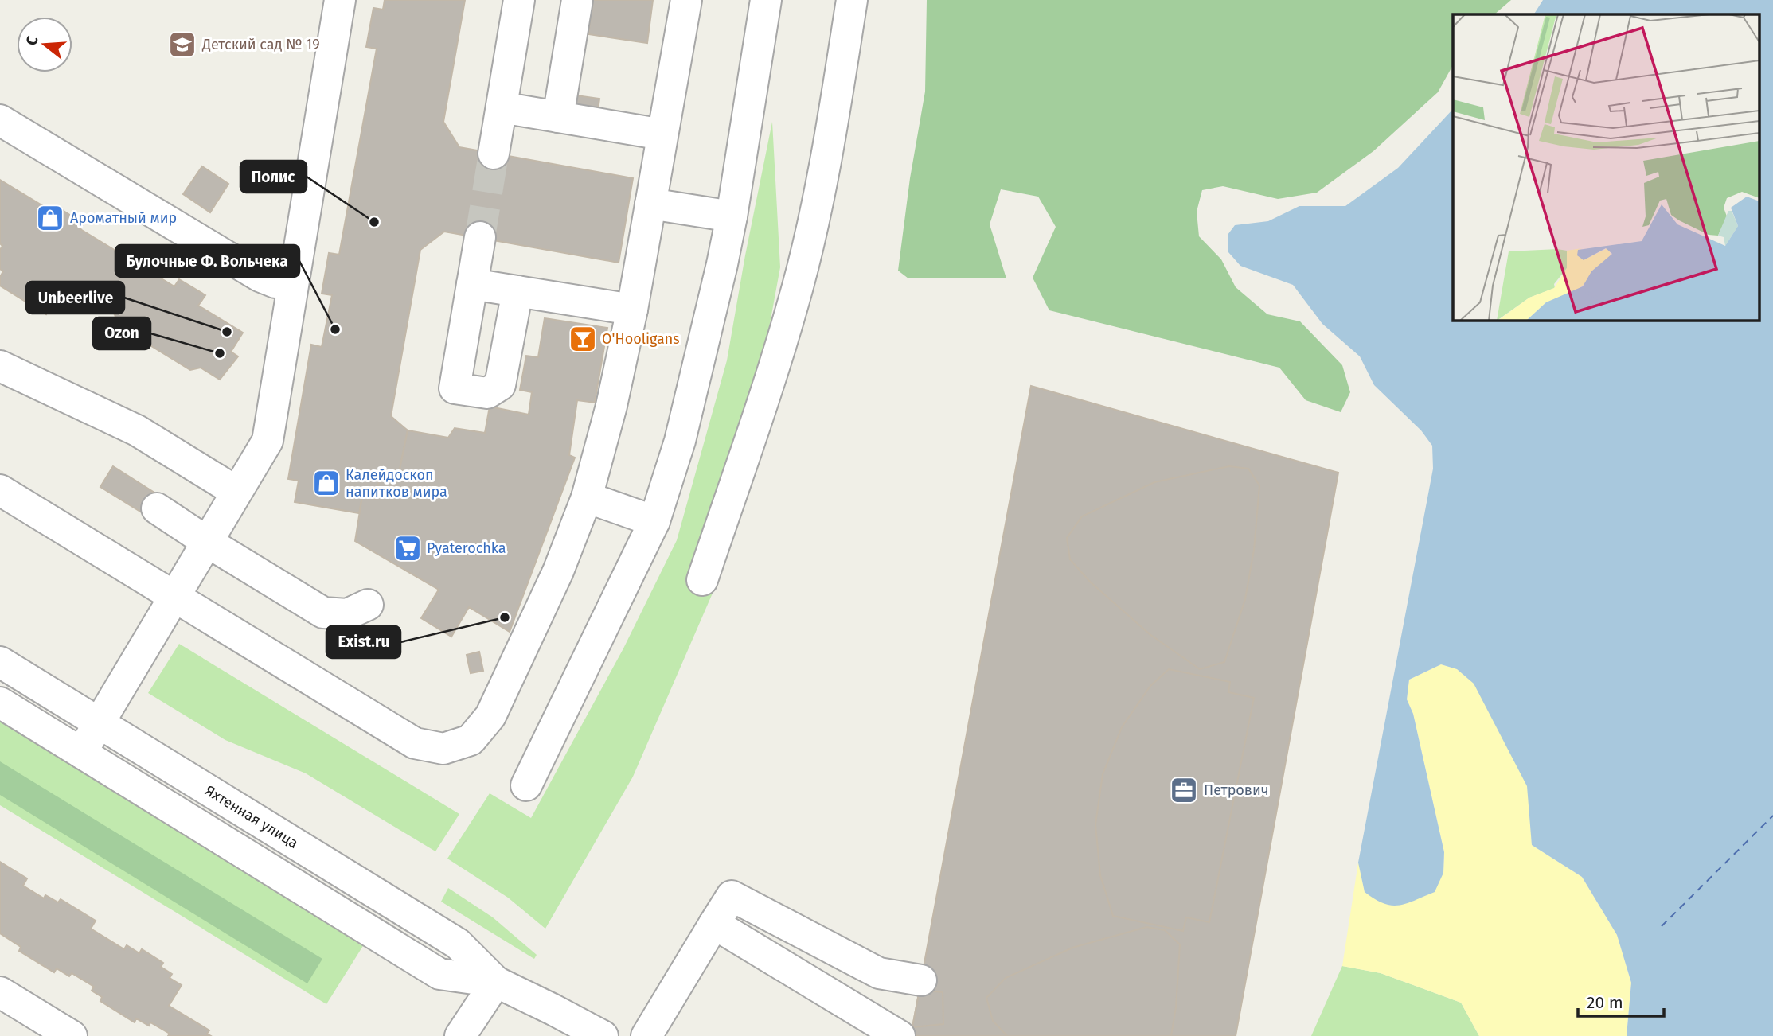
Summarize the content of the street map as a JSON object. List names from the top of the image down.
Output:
{
  "streets": {
    "street": ["Яхтенная улица"]
  },
  "places": {
    "school or university": ["Детский сад № 19"],
    "shop": ["Ароматный мир", "Калейдоскоп напитков мира"],
    "other": [
      "Полис",
      "Булочные Ф. Вольчека",
      "Unbeerlive",
      "Ozon",
      "Exist.ru"
    ],
    "bar": ["O'Hooligans"],
    "supermarket": ["Pyaterochka"],
    "office": ["Петрович"]
  },
  "scale_bar": "20 m",
  "north": "left"
}
